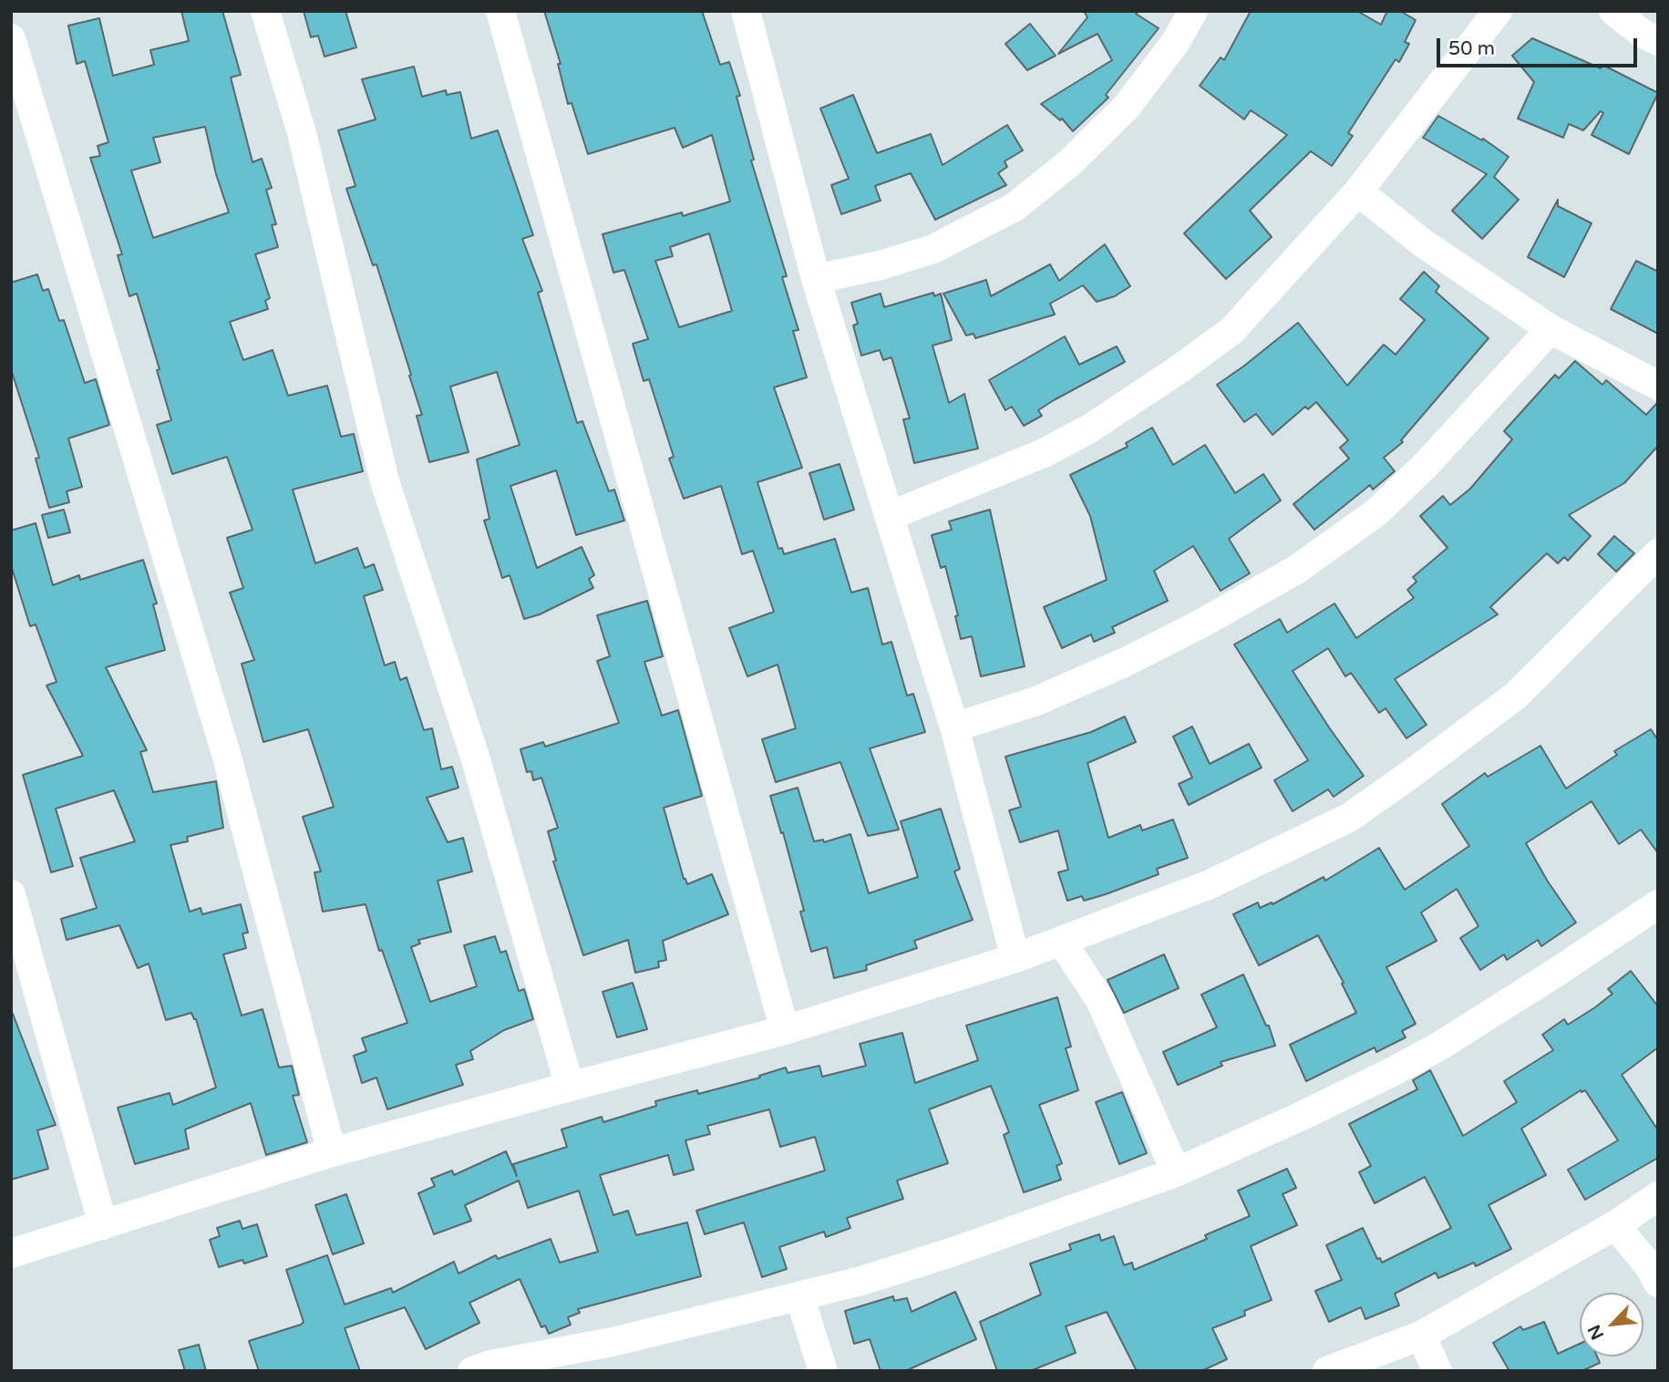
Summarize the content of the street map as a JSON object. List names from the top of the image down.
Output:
{
  "scale_bar": "50 m",
  "north": "bottom left"
}
